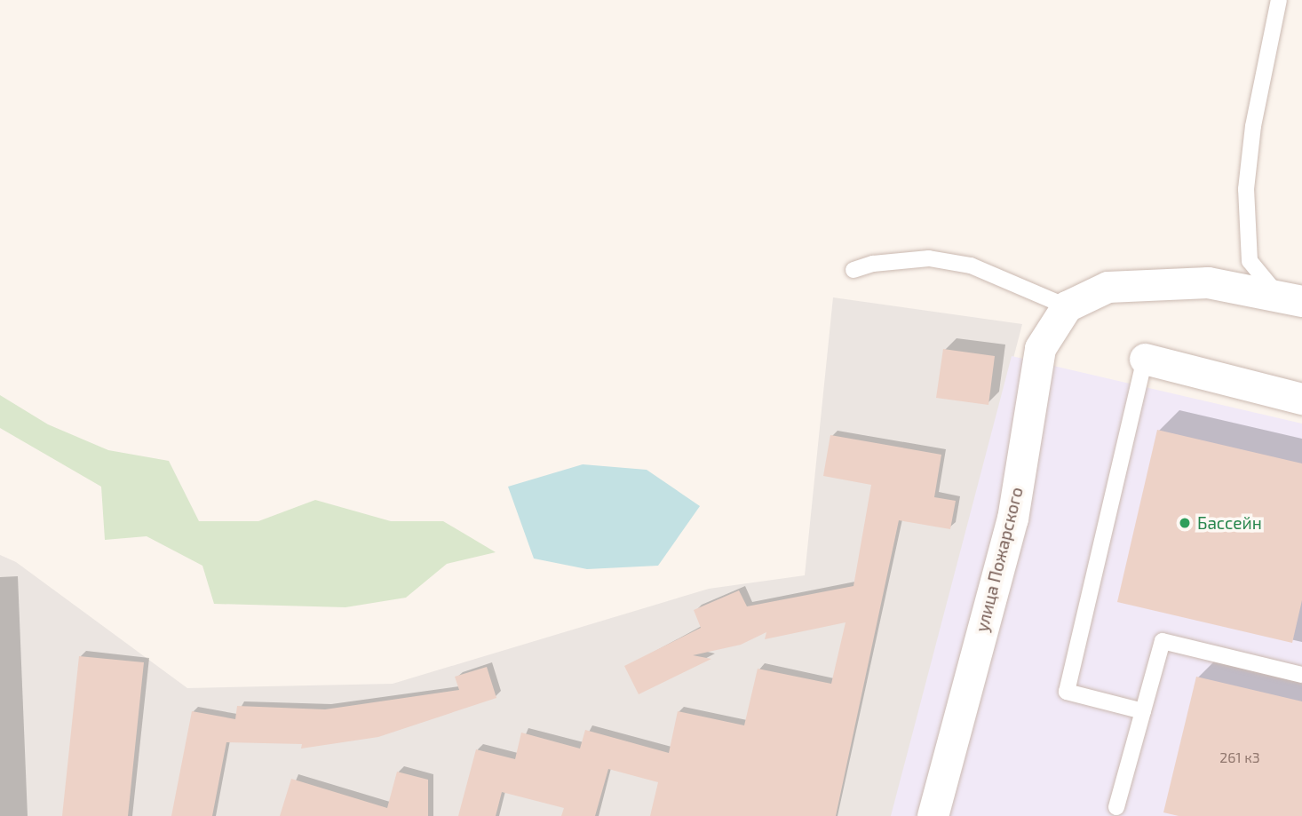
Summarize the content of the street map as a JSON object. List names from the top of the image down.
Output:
{
  "streets": {
    "street": ["улица Пожарского"]
  },
  "places": ["Бассейн"],
  "house_numbers": ["261 к3"]
}
